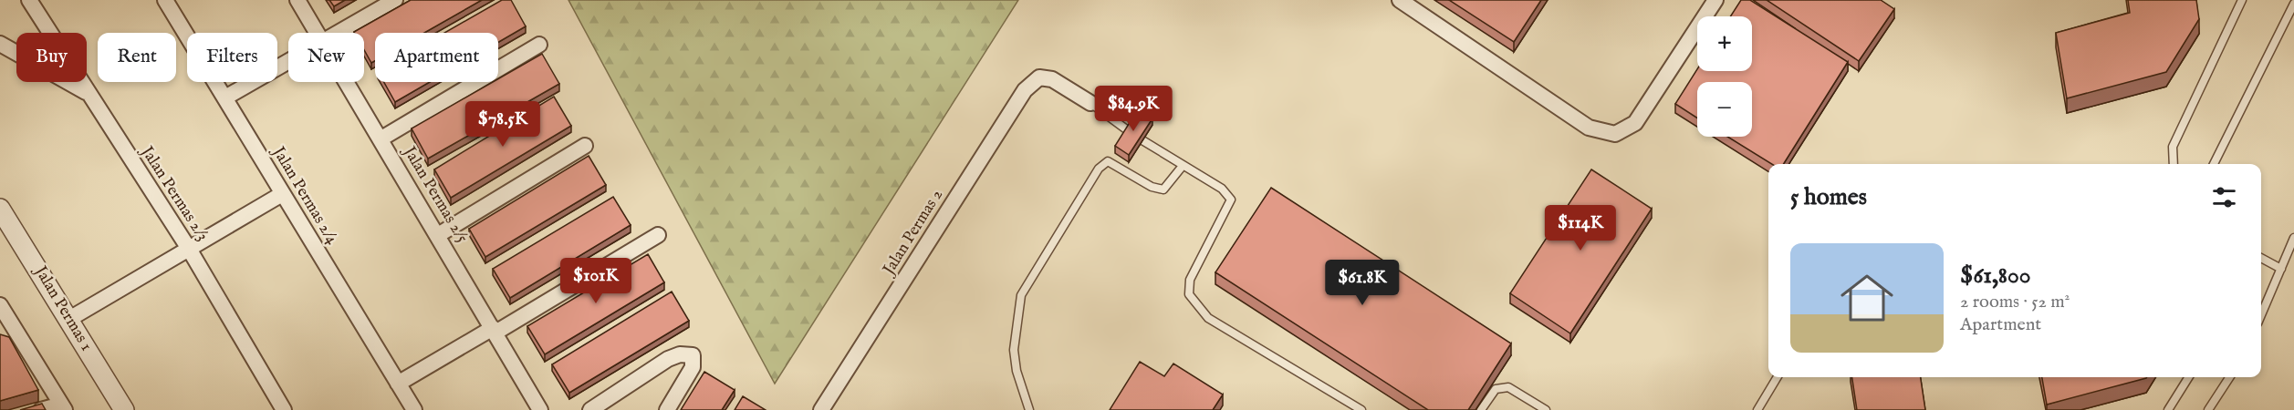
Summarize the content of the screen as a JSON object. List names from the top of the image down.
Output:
{
  "streets": {
    "street": [
      "Jalan Permas 2/3",
      "Jalan Permas 2/5",
      "Jalan Permas 2/4",
      "Jalan Permas 2",
      "Jalan Permas 1"
    ]
  },
  "page": {
    "map_buttons": ["+", "−"],
    "chip": [
      "Buy",
      "Rent",
      "Filters",
      "New",
      "Apartment"
    ],
    "price": [
      "$84.9K",
      "$78.5K",
      "$114K",
      "$101K",
      "$61.8K"
    ],
    "heading": "5 homes",
    "list": [
      {
        "name": "$61,800",
        "note": "2 rooms · 52 m² · Apartment"
      }
    ]
  }
}
